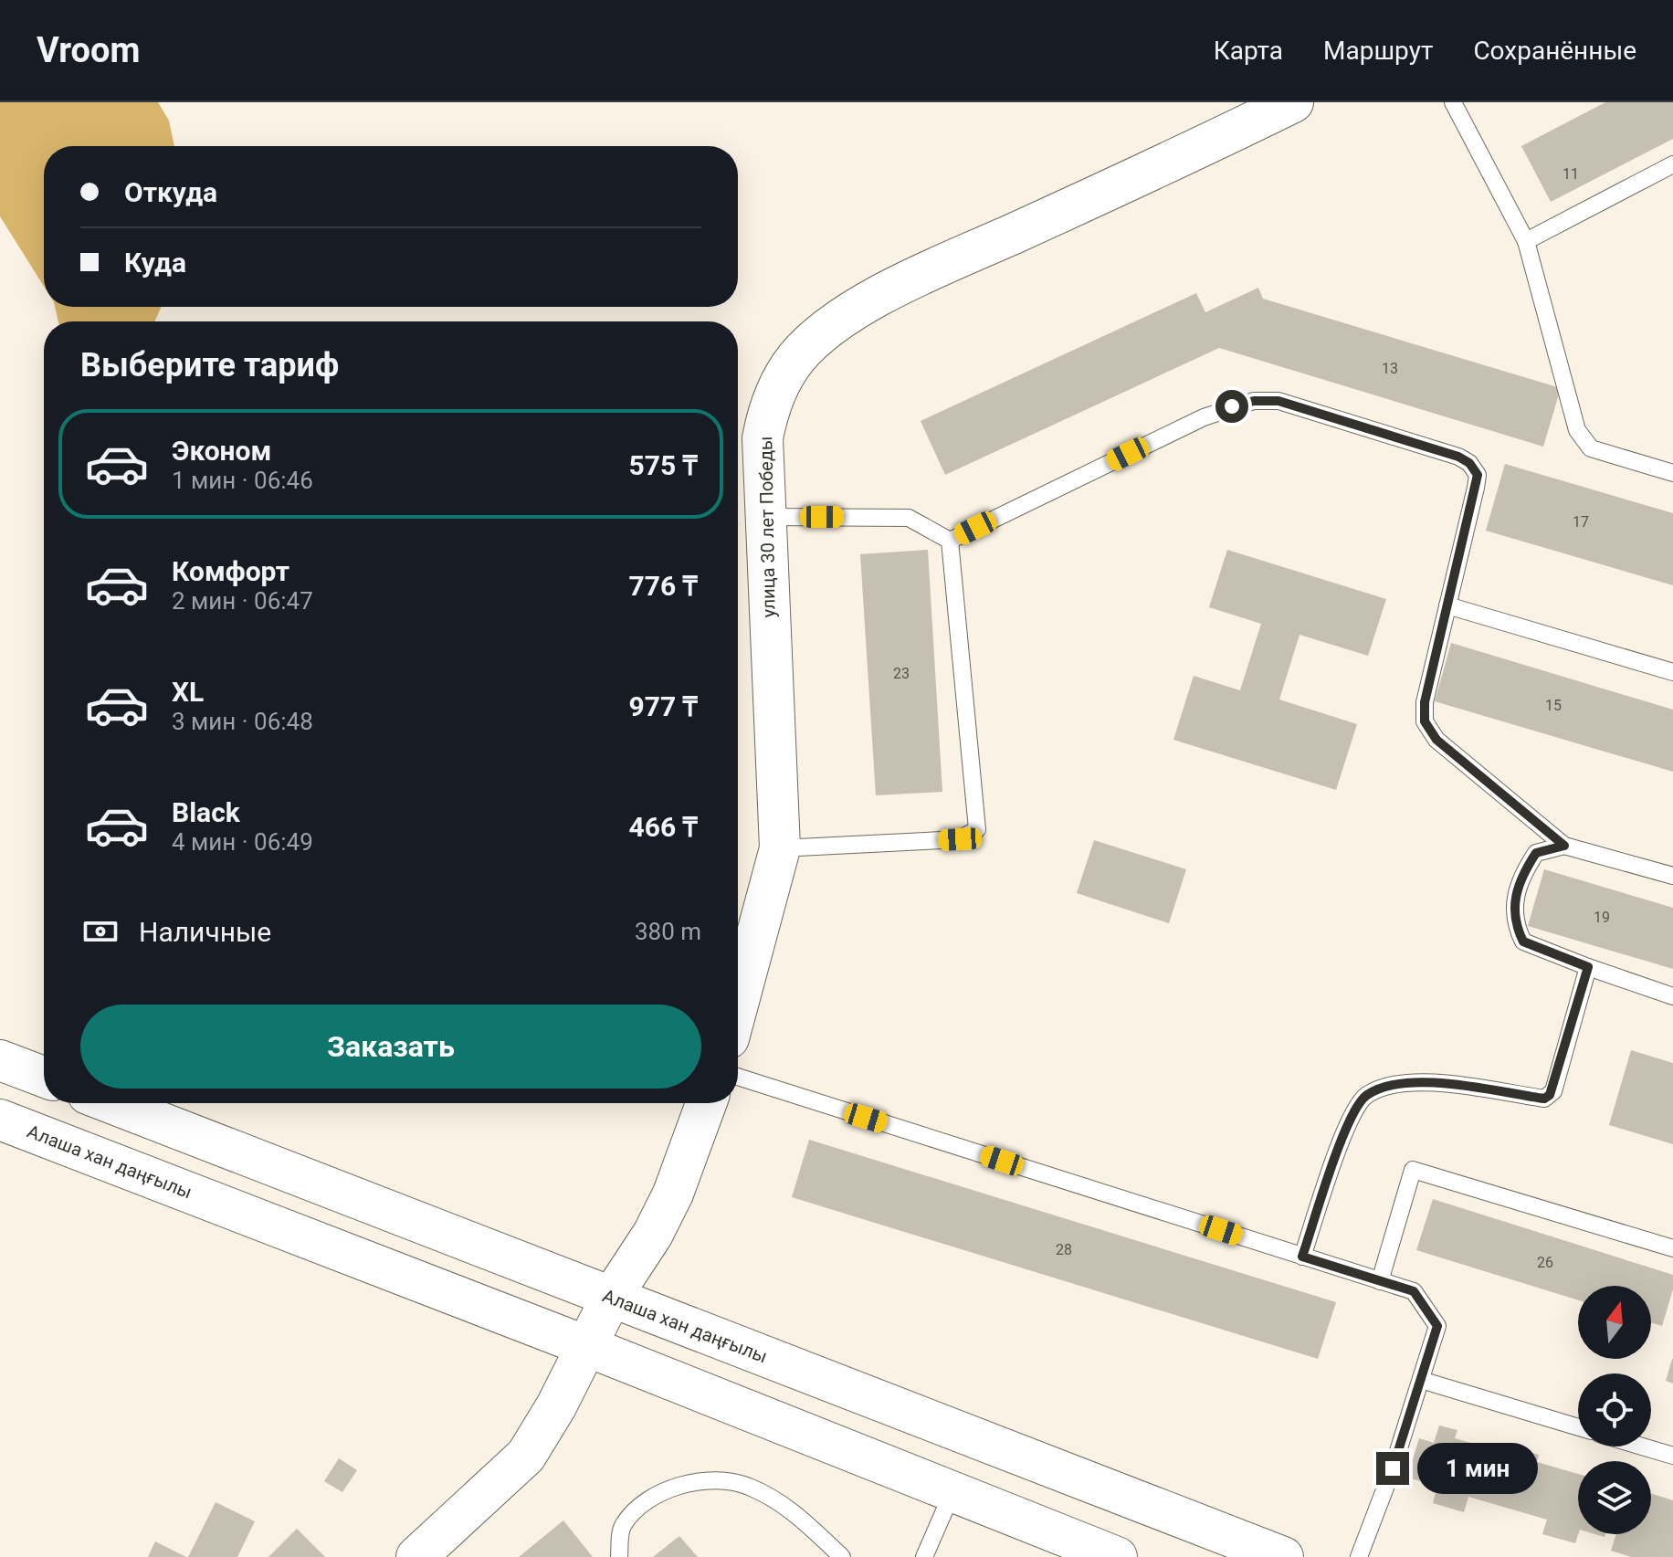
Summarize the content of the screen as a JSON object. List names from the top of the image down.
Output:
{
  "streets": {
    "main road": ["улица 30 лет Победы", "Алаша хан даңғылы"]
  },
  "house_numbers": [
    "11",
    "13",
    "17",
    "23",
    "15",
    "19",
    "28",
    "26"
  ],
  "north": "top",
  "page": {
    "header": "Vroom",
    "nav": ["Карта", "Маршрут", "Сохранённые"],
    "banner": ["Откуда", "Куда"],
    "heading": "Выберите тариф",
    "list": [
      {
        "name": "Эконом",
        "note": "1 мин · 06:46",
        "value": "575 ₸"
      },
      {
        "name": "Комфорт",
        "note": "2 мин · 06:47",
        "value": "776 ₸"
      },
      {
        "name": "XL",
        "note": "3 мин · 06:48",
        "value": "977 ₸"
      },
      {
        "name": "Black",
        "note": "4 мин · 06:49",
        "value": "466 ₸"
      }
    ],
    "pay": ["Наличные", "380 m"],
    "buttons": "Заказать",
    "bubble": "1 мин"
  }
}
